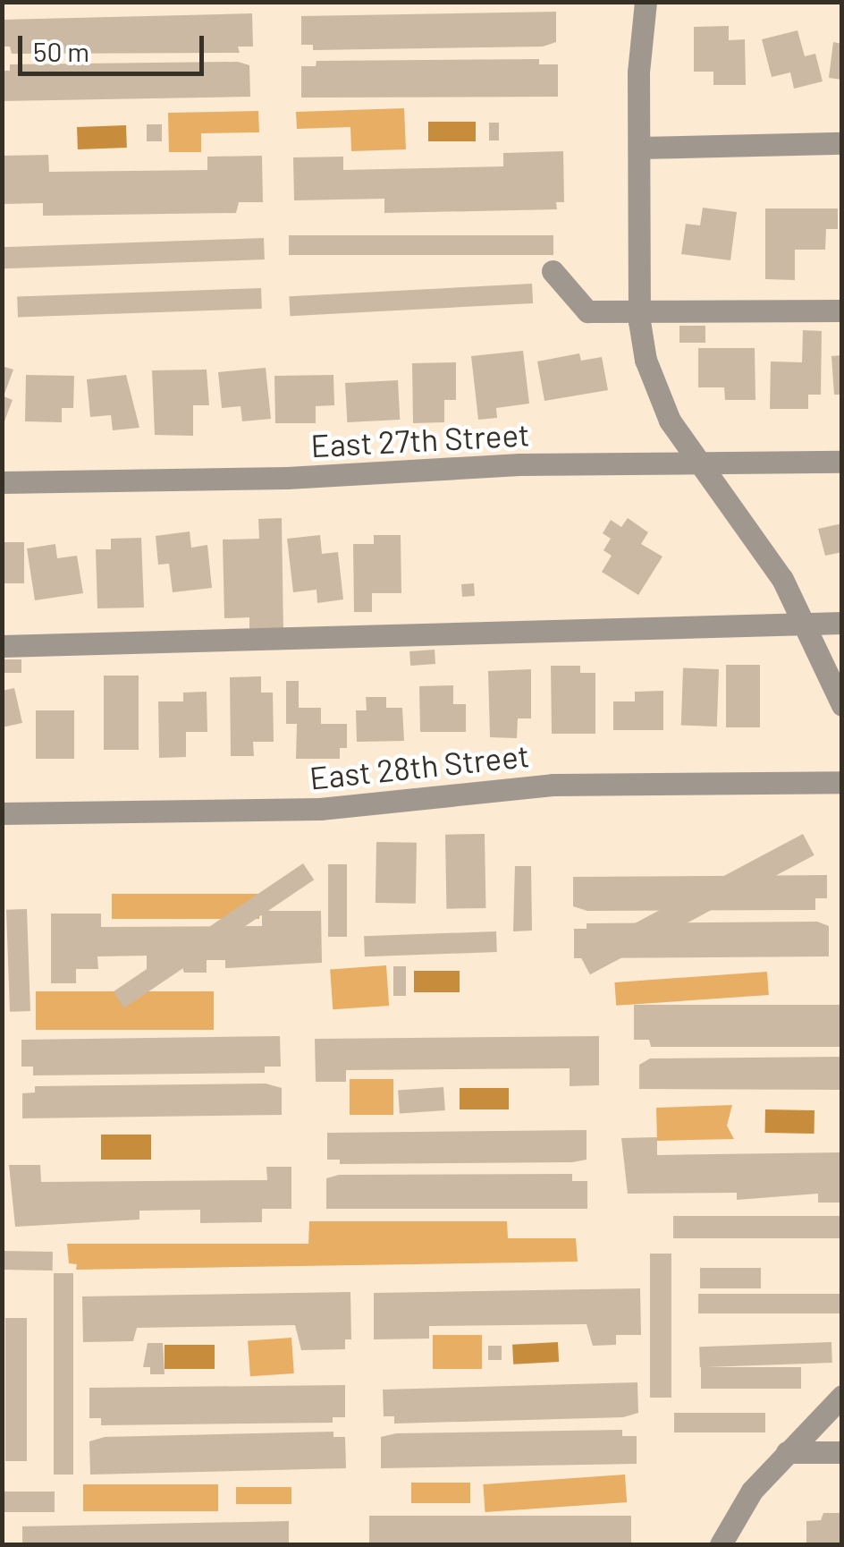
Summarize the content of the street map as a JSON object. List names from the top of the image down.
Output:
{
  "streets": {
    "street": ["East 27th Street", "East 28th Street"]
  },
  "scale_bar": "50 m"
}
